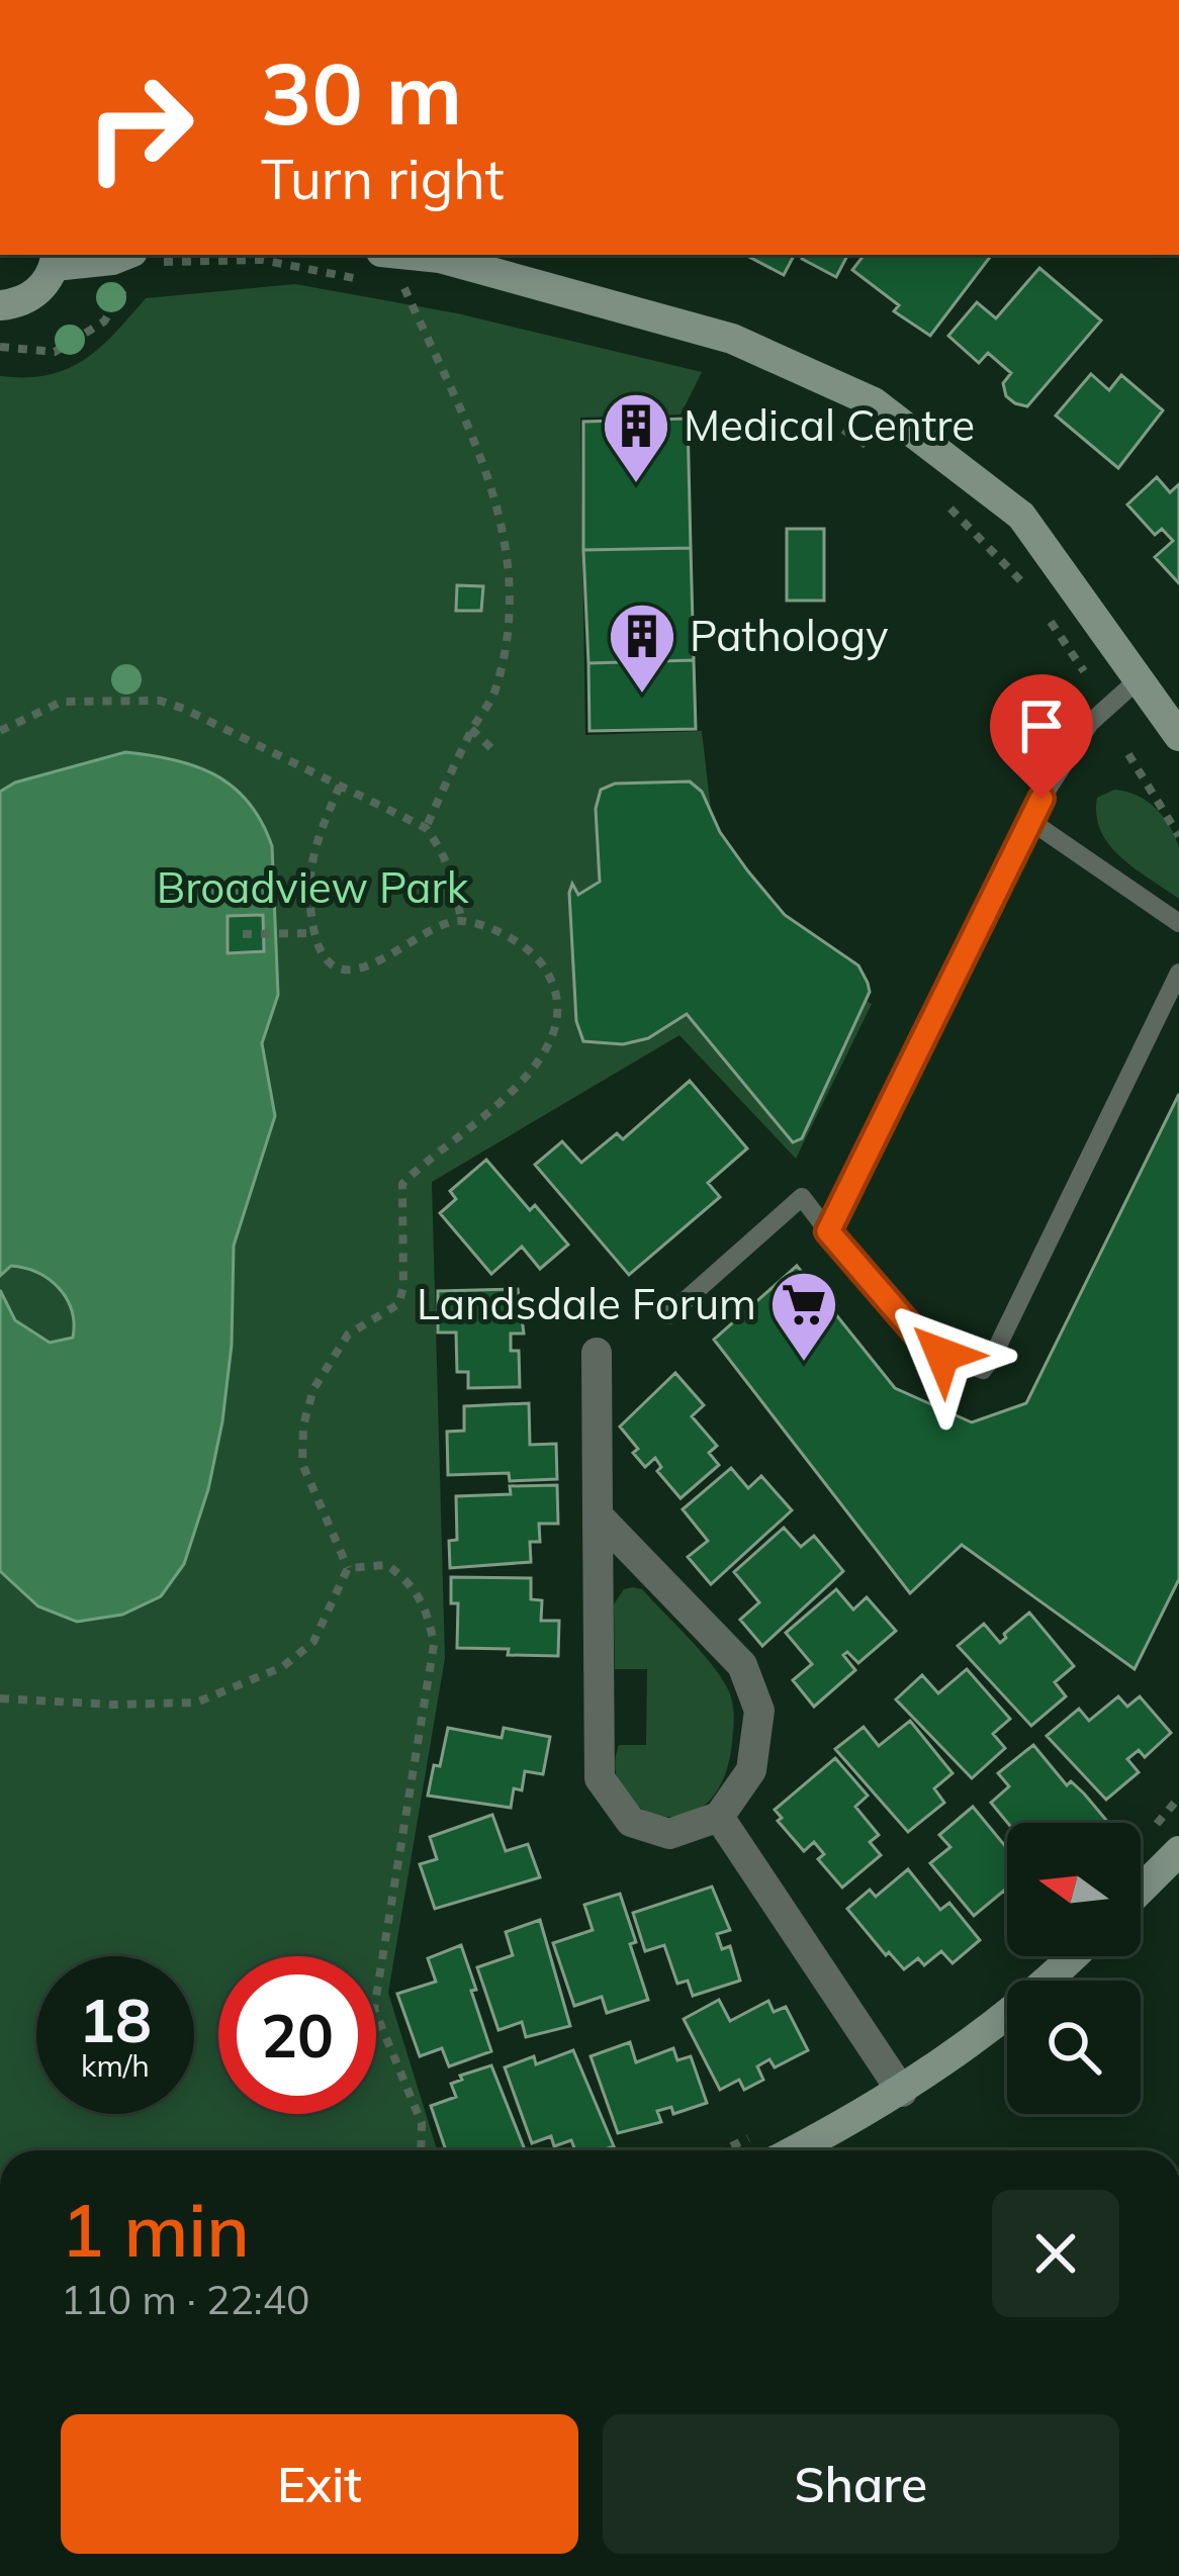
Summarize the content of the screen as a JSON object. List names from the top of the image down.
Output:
{
  "parks": ["Broadview Park"],
  "places": {
    "building": ["Medical Centre", "Pathology"],
    "supermarket": ["Landsdale Forum"]
  },
  "north": "left",
  "page": {
    "turn": ["30 m", "Turn right"],
    "speed": "18 km/h",
    "limit": "20",
    "heading": ["1 min", "110 m · 22:40"],
    "buttons": ["Exit", "Share"]
  }
}
